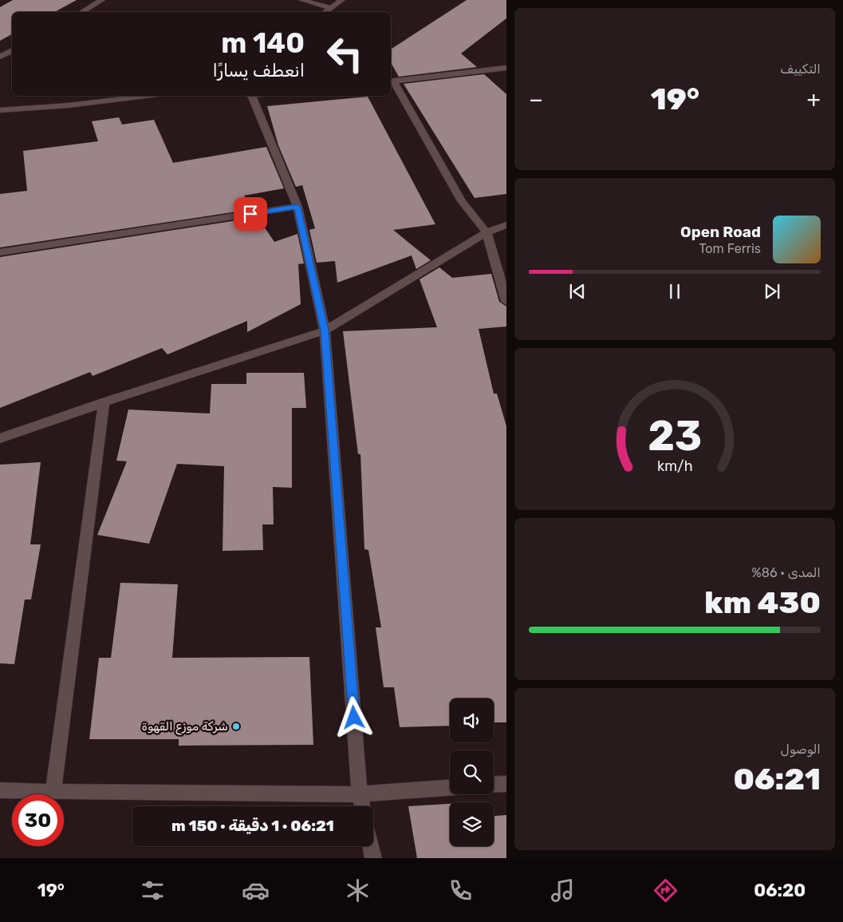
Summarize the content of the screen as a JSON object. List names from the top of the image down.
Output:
{
  "places": ["شركة موزع القهوة"],
  "page": {
    "tile": [
      "التكييف",
      ["المدى · 86%", "430 km"],
      ["الوصول", "06:21"]
    ],
    "turn": ["140 m", "انعطف يسارًا"],
    "heat": ["−", "19°", "+"],
    "song": ["Open Road", "Tom Ferris"],
    "limit": "30",
    "trip": "06:21 · 1 دقيقة · 150 m",
    "tabs": ["06:20", "19°"],
    "gauge": ["23", "km/h"]
  }
}
